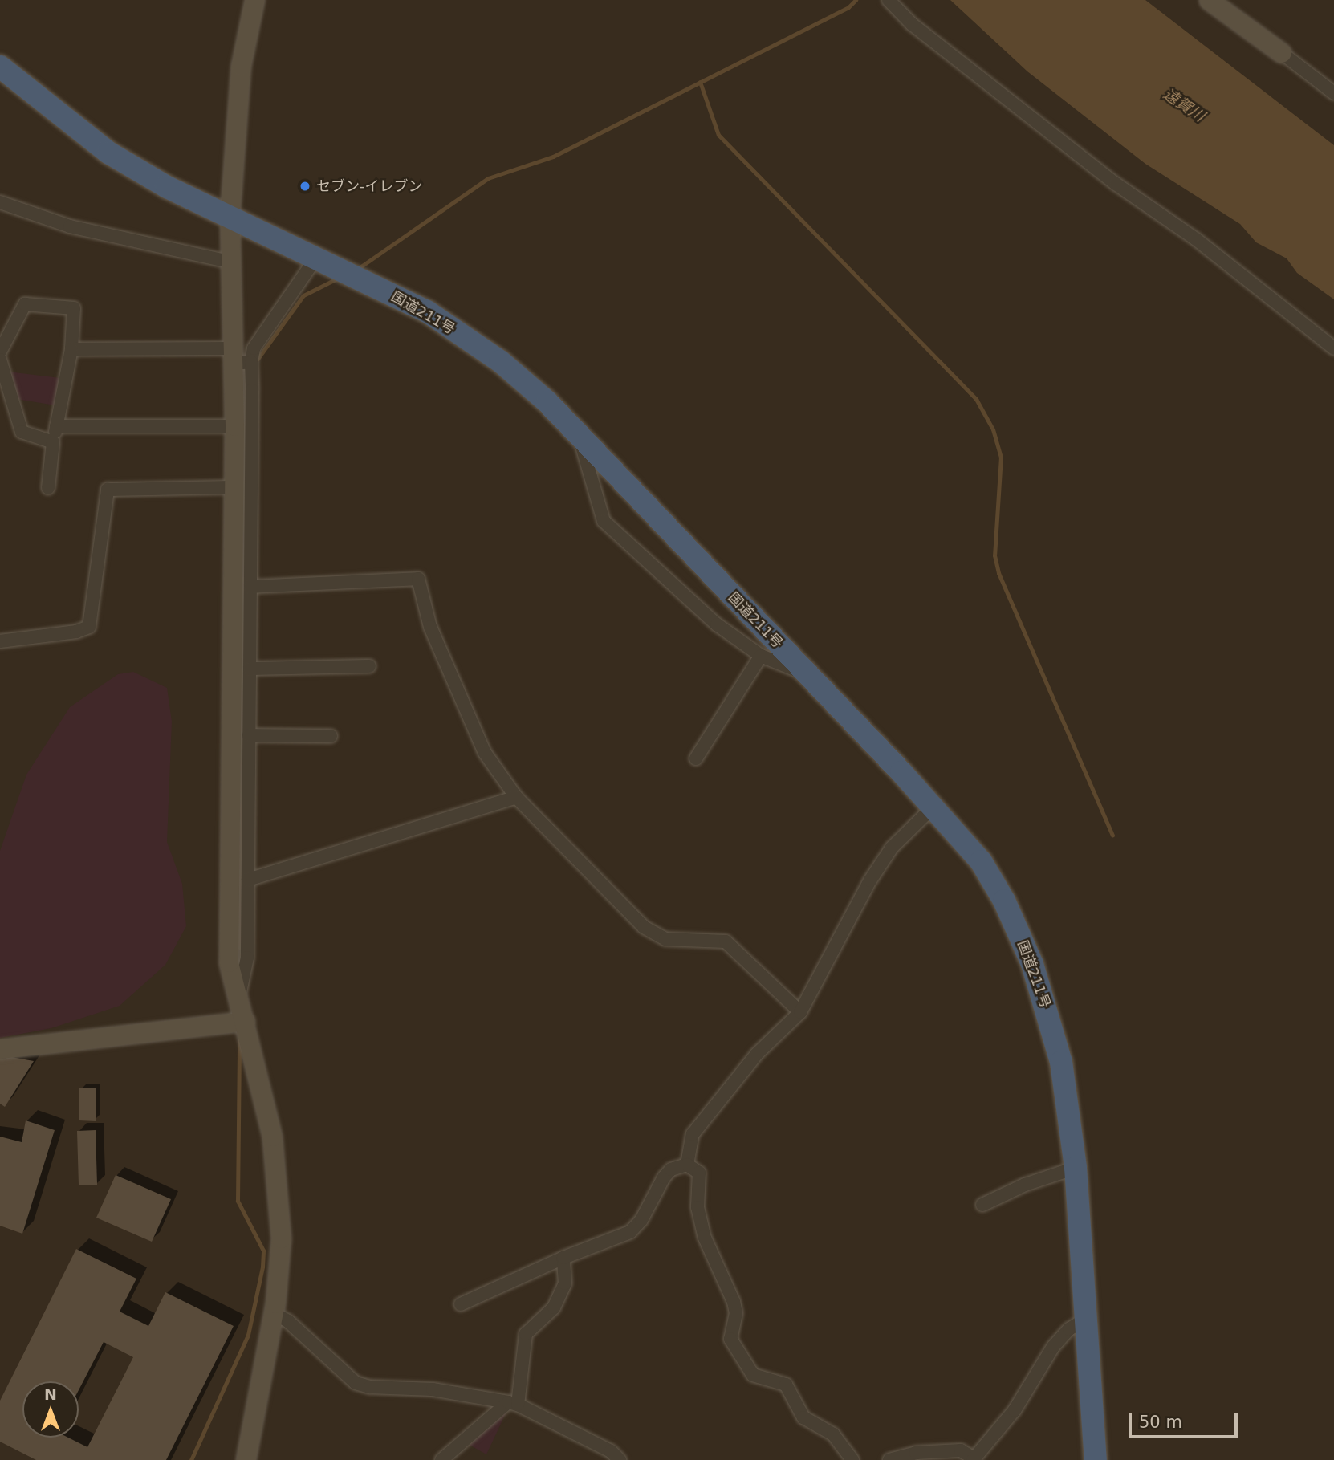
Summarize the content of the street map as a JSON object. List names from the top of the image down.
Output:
{
  "streets": {
    "highway": ["国道211号"]
  },
  "water": ["遠賀川"],
  "places": ["セブン-イレブン"],
  "scale_bar": "50 m",
  "north": "top"
}
